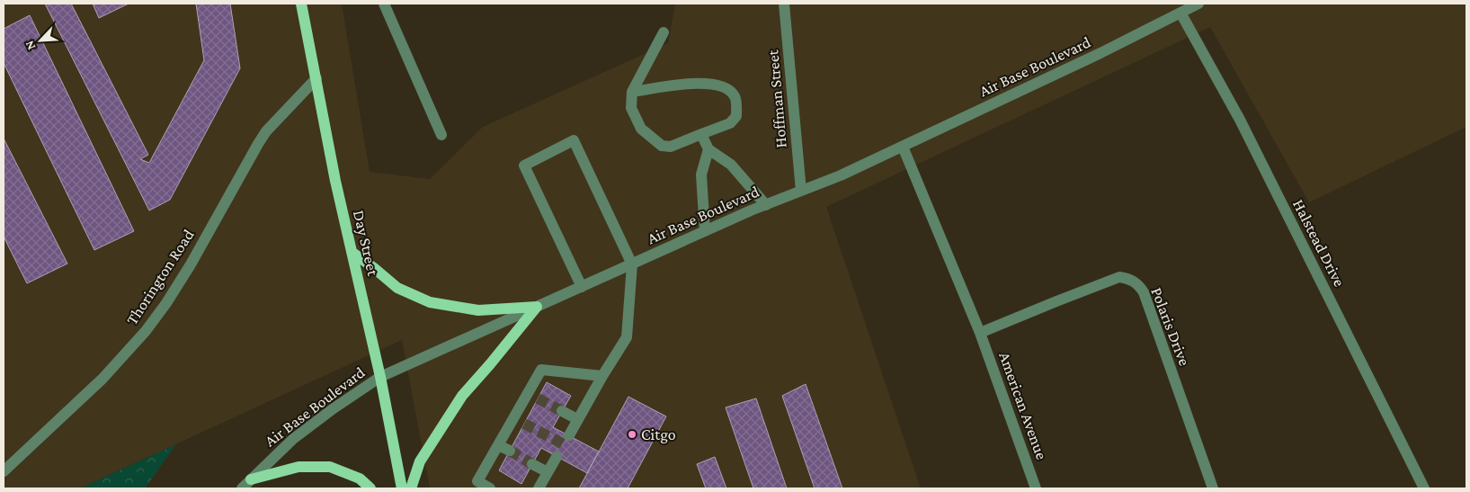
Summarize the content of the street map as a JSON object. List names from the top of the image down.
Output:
{
  "streets": {
    "main road": ["Day Street"],
    "street": [
      "Air Base Boulevard",
      "Hoffman Street",
      "Halstead Drive",
      "Thorington Road",
      "Polaris Drive",
      "American Avenue"
    ]
  },
  "crossings": [
    ["Air Base Boulevard", "Hoffman Street"],
    ["Air Base Boulevard", "Day Street"],
    ["Air Base Boulevard", "Halstead Drive"],
    ["Air Base Boulevard", "American Avenue"],
    ["Day Street", "Thorington Road"],
    ["Polaris Drive", "American Avenue"]
  ],
  "places": ["Citgo"],
  "north": "bottom left"
}
